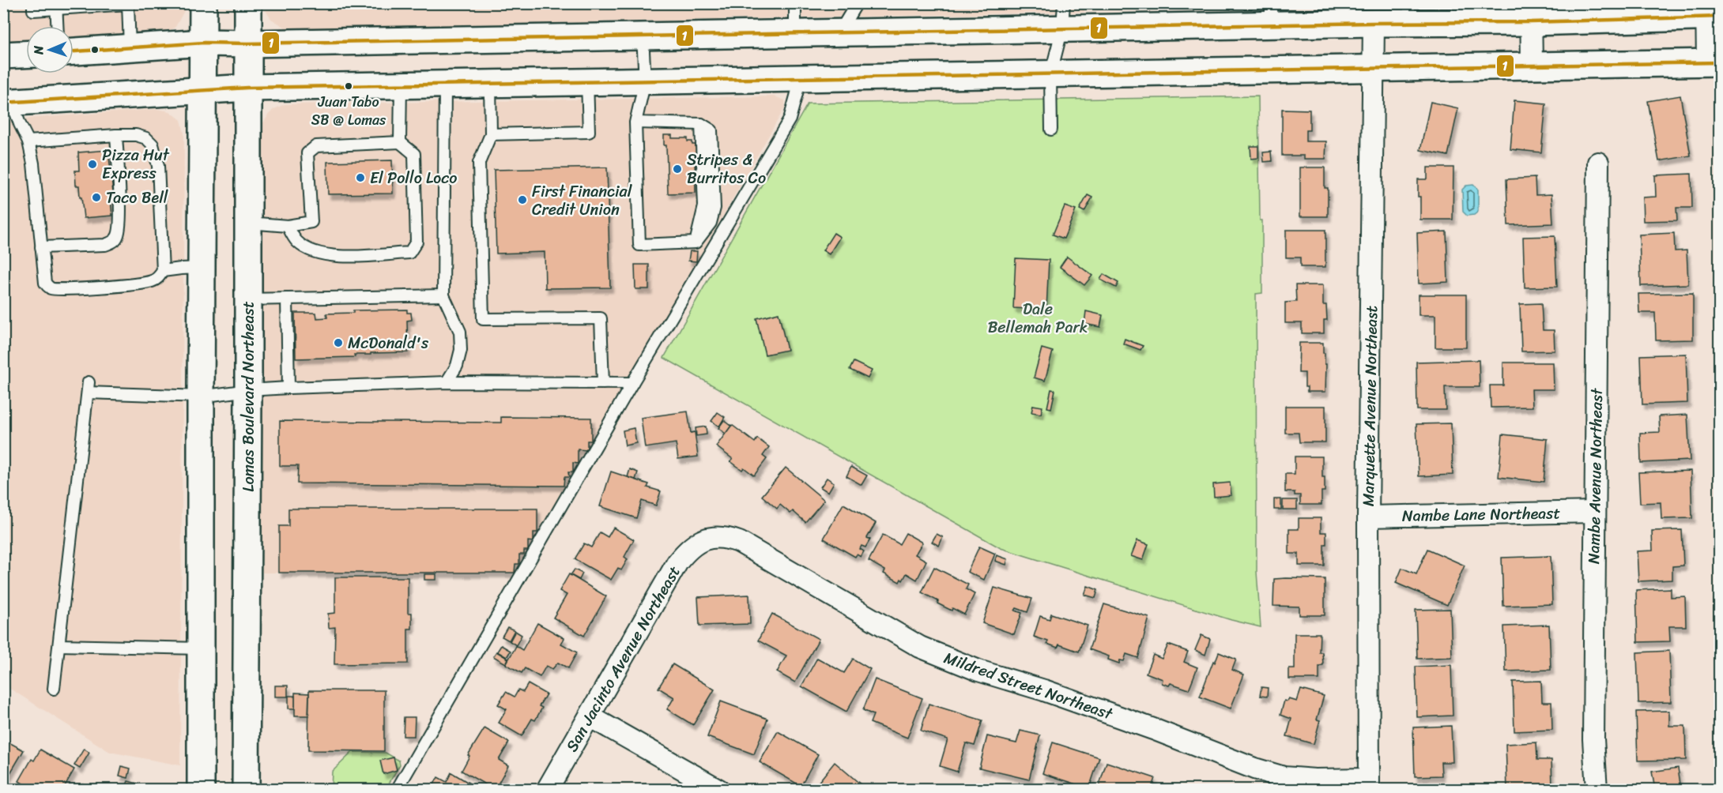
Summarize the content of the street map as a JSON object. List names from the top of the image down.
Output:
{
  "streets": {
    "main road": ["Lomas Boulevard Northeast"],
    "street": [
      "Marquette Avenue Northeast",
      "Nambe Avenue Northeast",
      "Nambe Lane Northeast",
      "San Jacinto Avenue Northeast",
      "Mildred Street Northeast"
    ]
  },
  "crossings": [
    ["Marquette Avenue Northeast", "Nambe Lane Northeast"],
    ["Marquette Avenue Northeast", "Mildred Street Northeast"],
    ["Nambe Avenue Northeast", "Nambe Lane Northeast"],
    ["San Jacinto Avenue Northeast", "Mildred Street Northeast"]
  ],
  "parks": ["Dale Bellemah Park"],
  "places": [
    "Juan Tabo SB @ Lomas",
    "Pizza Hut Express",
    "Stripes & Burritos Co",
    "El Pollo Loco",
    "Taco Bell",
    "First Financial Credit Union",
    "McDonald's"
  ],
  "lines": ["transit line 1"],
  "north": "left"
}
